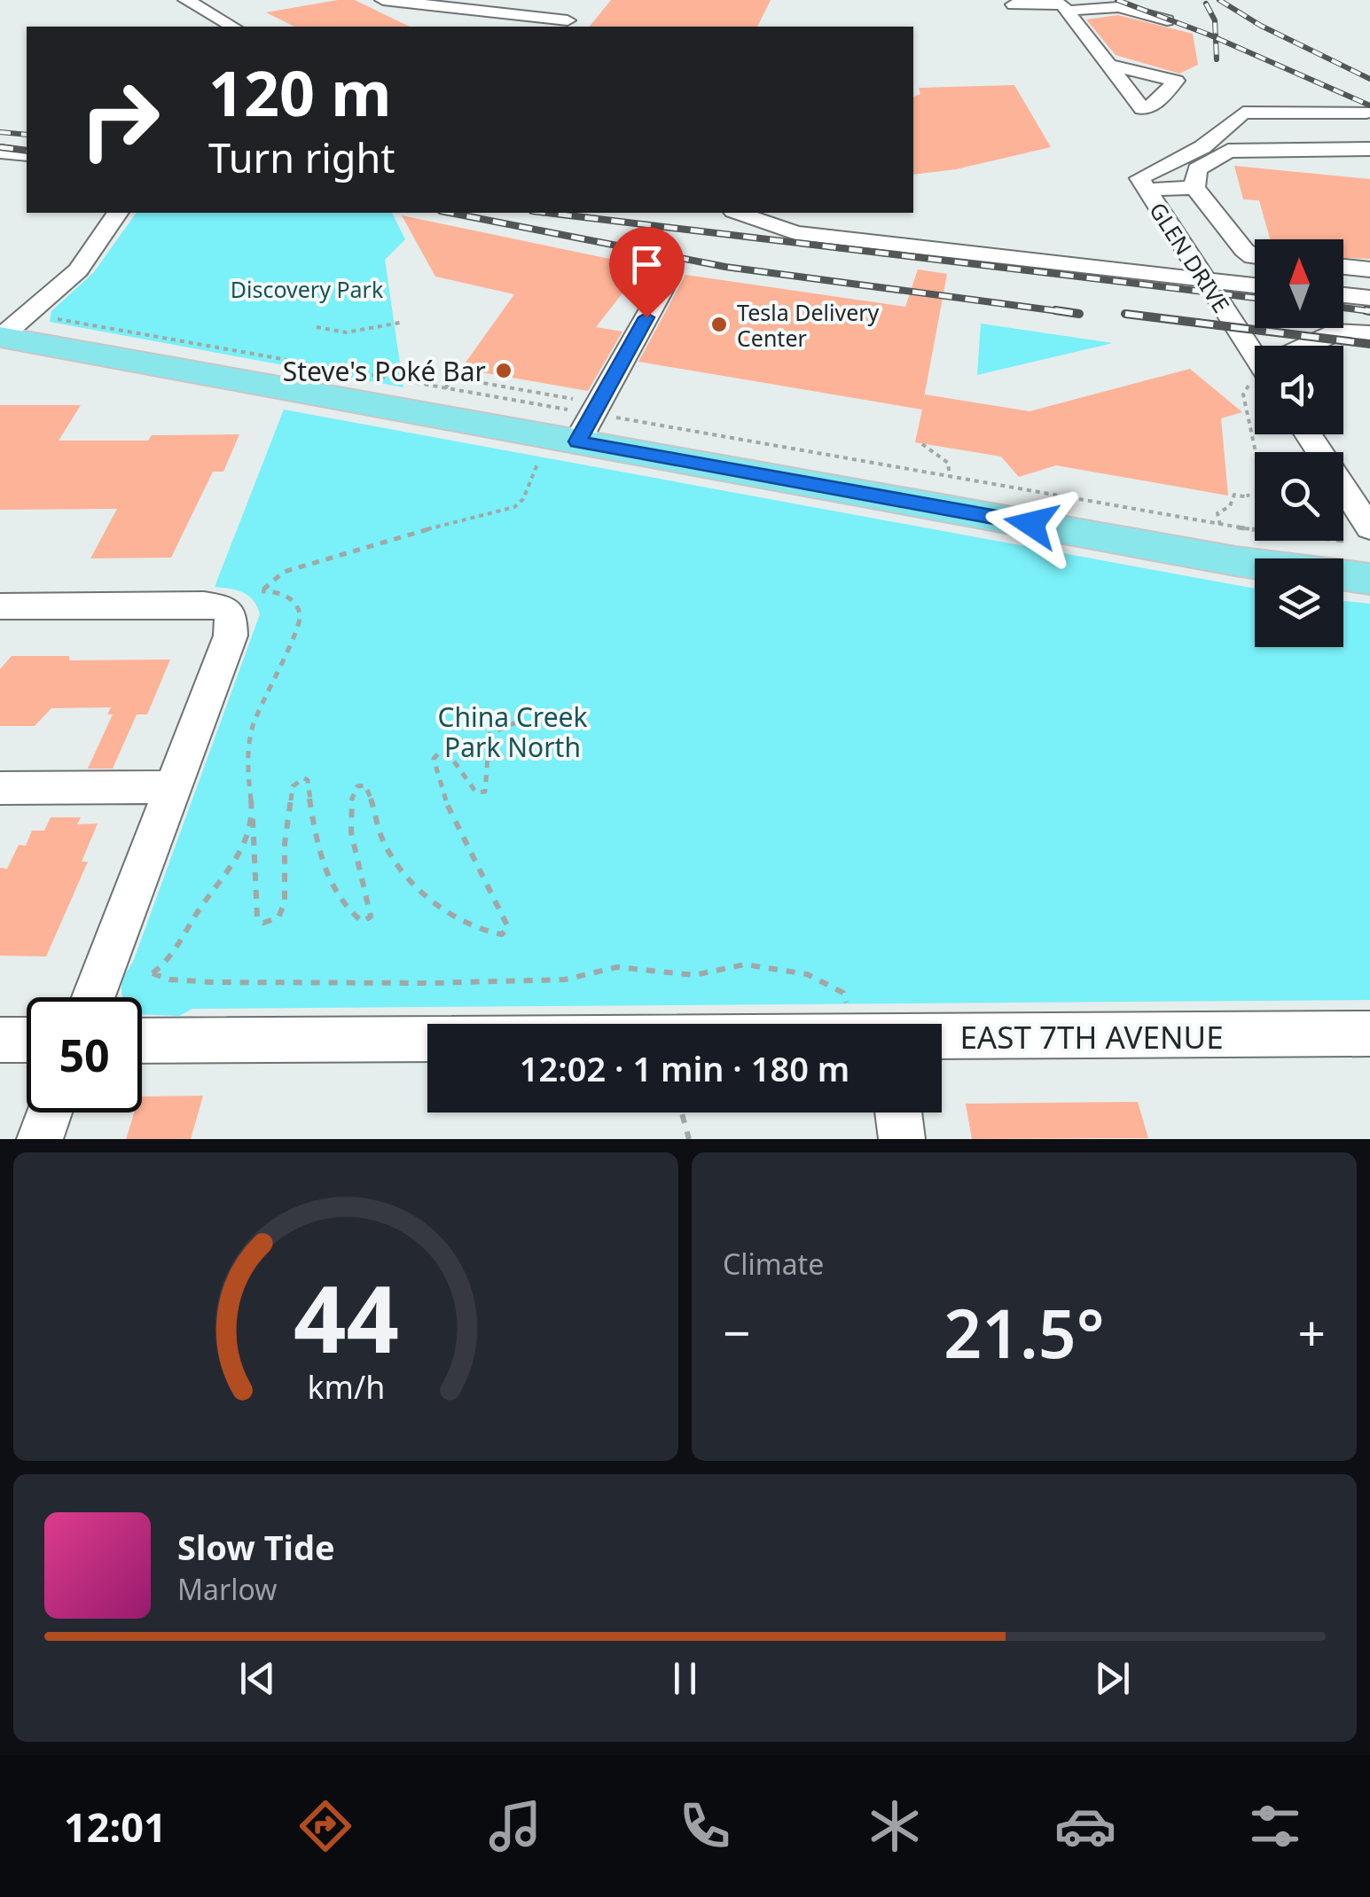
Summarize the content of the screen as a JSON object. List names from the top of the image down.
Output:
{
  "streets": {
    "street": ["GLEN DRIVE", "EAST 7TH AVENUE"]
  },
  "parks": ["Discovery Park", "China Creek Park North"],
  "places": ["Tesla Delivery Center", "Steve's Poké Bar"],
  "north": "top",
  "page": {
    "turn": ["120 m", "Turn right"],
    "limit": "50",
    "trip": "12:02 · 1 min · 180 m",
    "tile": "Climate",
    "heat": ["−", "21.5°", "+"],
    "song": ["Slow Tide", "Marlow"],
    "tabs": "12:01",
    "gauge": ["44", "km/h"]
  }
}
